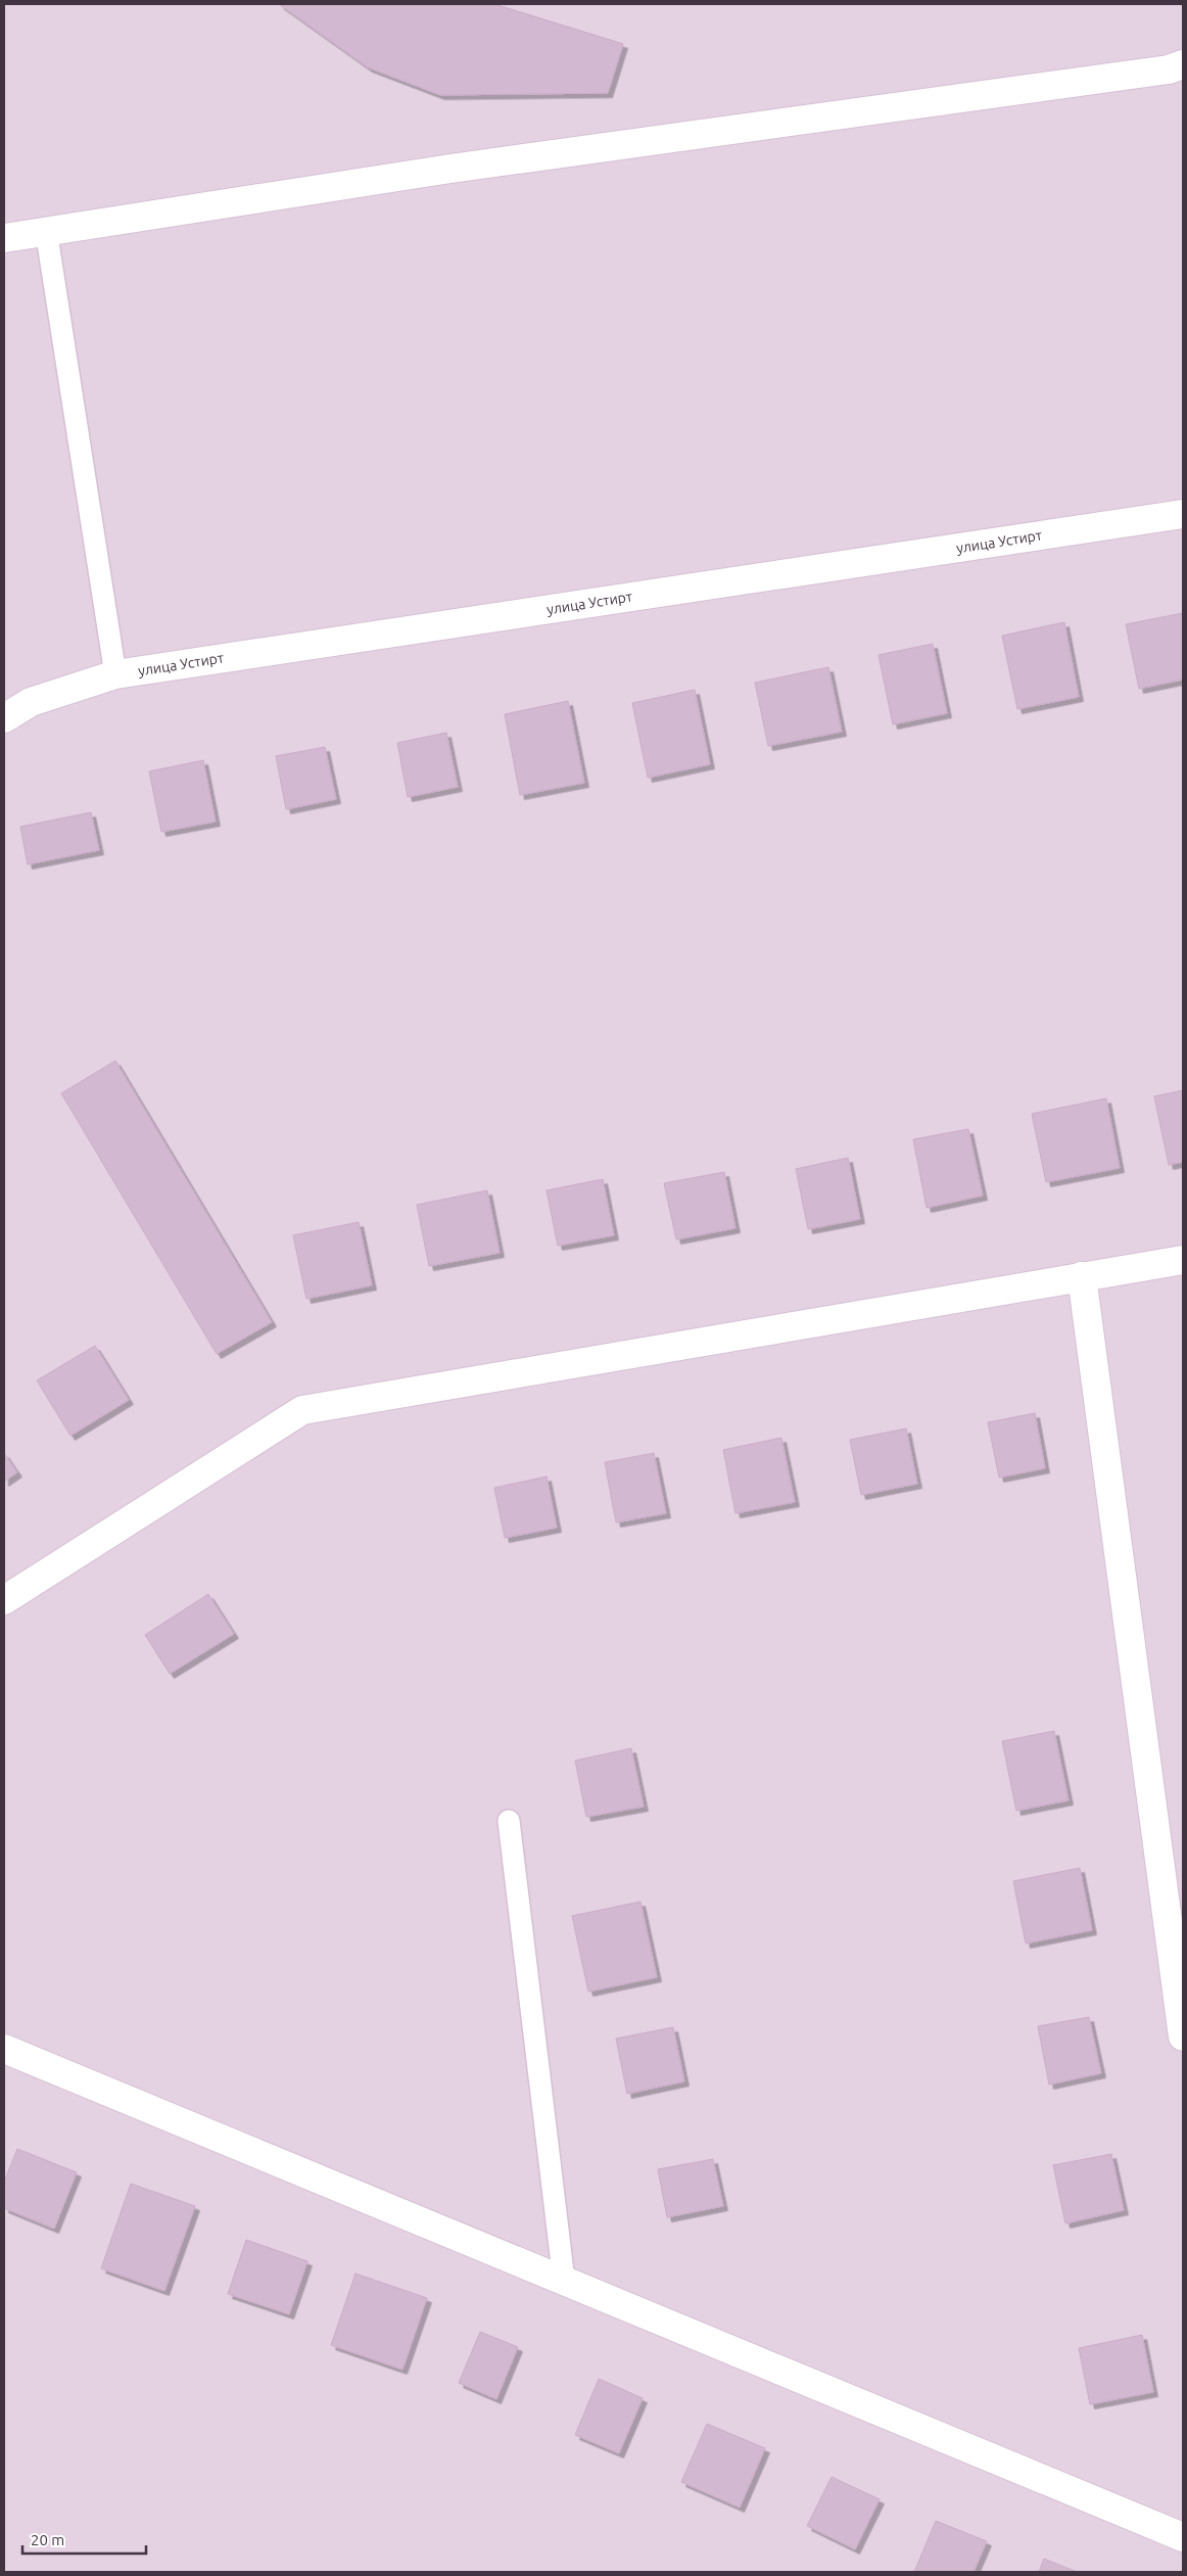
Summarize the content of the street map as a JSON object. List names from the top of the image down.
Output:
{
  "streets": {
    "street": ["улица Устирт"]
  },
  "scale_bar": "20 m"
}
